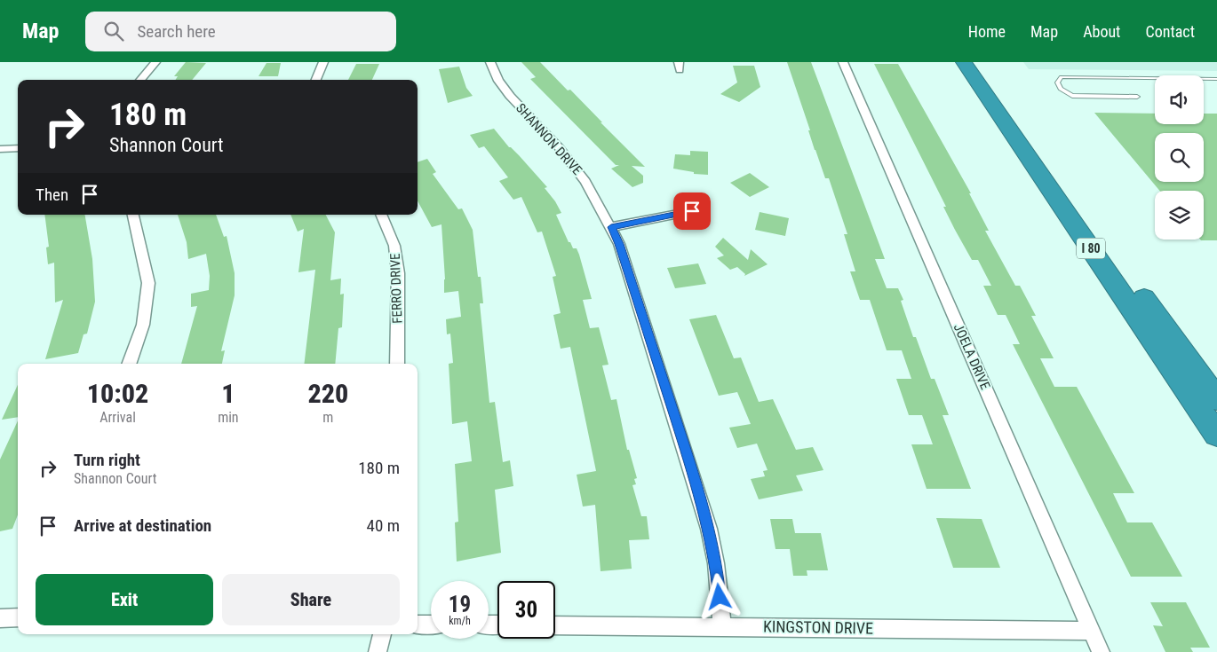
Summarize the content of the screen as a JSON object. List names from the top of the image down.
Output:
{
  "streets": {
    "highway": ["I 80"],
    "street": [
      "SHANNON DRIVE",
      "FERRO DRIVE",
      "JOELA DRIVE",
      "KINGSTON DRIVE"
    ]
  },
  "crossings": [
    ["SHANNON DRIVE", "KINGSTON DRIVE"],
    ["JOELA DRIVE", "KINGSTON DRIVE"]
  ],
  "page": {
    "header": "Map",
    "search": "Search here",
    "nav": [
      "Home",
      "Map",
      "About",
      "Contact"
    ],
    "turn": ["180 m", "Shannon Court"],
    "then": "Then",
    "eta": [
      "10:02",
      "Arrival",
      "1",
      "min",
      "220",
      "m"
    ],
    "list": [
      {
        "name": "Turn right",
        "note": "Shannon Court",
        "value": "180 m"
      },
      {
        "name": "Arrive at destination",
        "value": "40 m"
      }
    ],
    "buttons": ["Exit", "Share"],
    "speed": "19 km/h",
    "limit": "30"
  }
}
